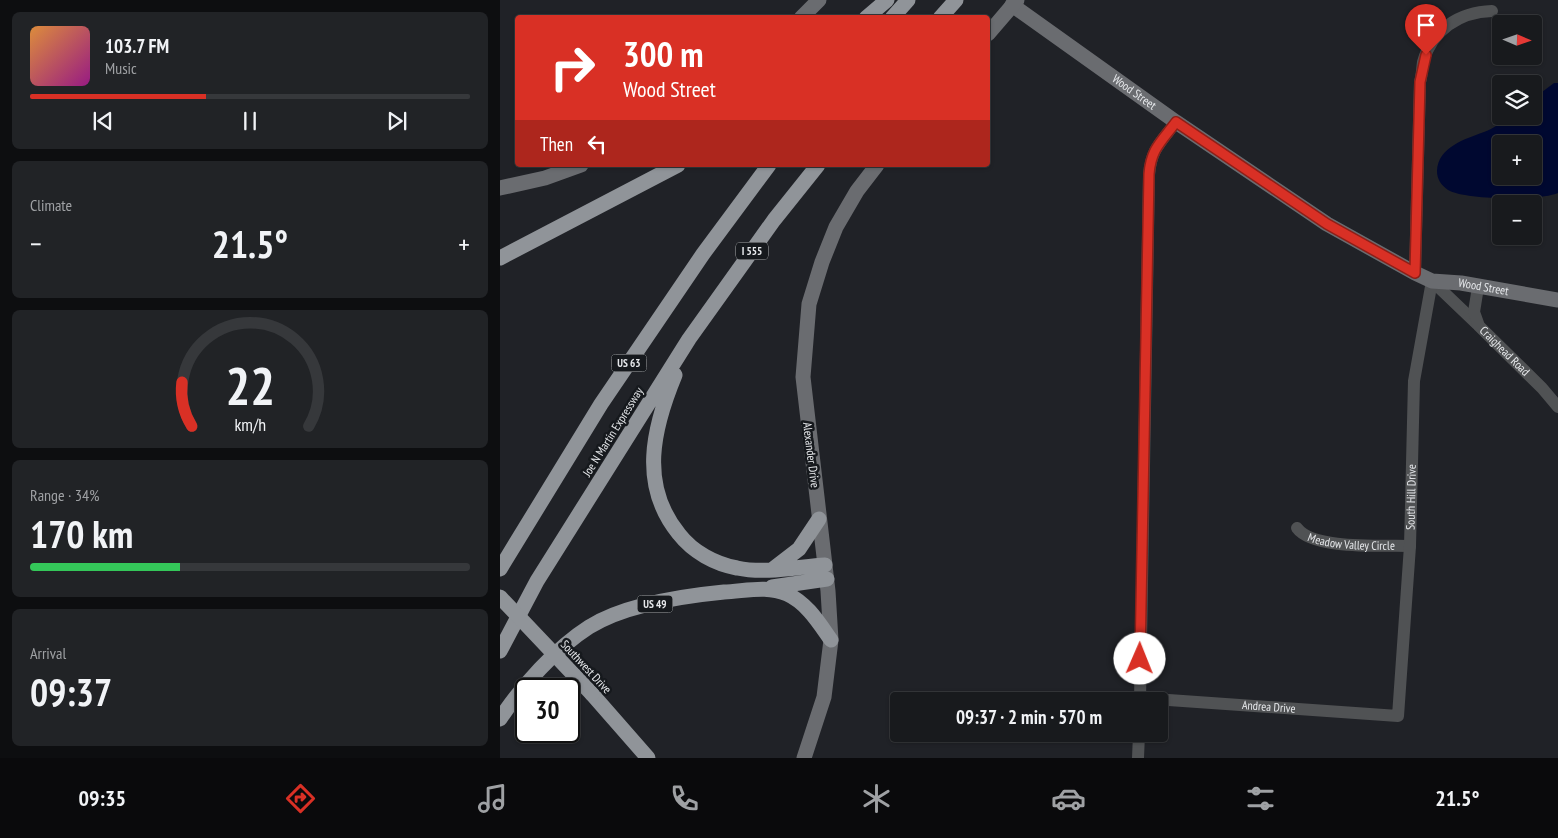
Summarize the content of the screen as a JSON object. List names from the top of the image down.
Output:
{
  "streets": {
    "highway": [
      "I 555",
      "US 63",
      "Joe N Martin Expressway",
      "US 49",
      "Southwest Drive"
    ],
    "street": [
      "Wood Street",
      "Craighead Road",
      "Alexander Drive",
      "South Hill Drive",
      "Meadow Valley Circle",
      "Andrea Drive"
    ]
  },
  "crossings": [
    ["Wood Street", "Craighead Road"],
    ["Wood Street", "South Hill Drive"],
    ["Alexander Drive", "US 49"],
    ["South Hill Drive", "Meadow Valley Circle"],
    ["South Hill Drive", "Andrea Drive"]
  ],
  "north": "right",
  "page": {
    "map_buttons": ["+", "−"],
    "turn": ["300 m", "Wood Street"],
    "song": ["103.7 FM", "Music"],
    "then": "Then",
    "tile": [
      "Climate",
      ["Range · 34%", "170 km"],
      ["Arrival", "09:37"]
    ],
    "heat": ["−", "21.5°", "+"],
    "limit": "30",
    "trip": "09:37 · 2 min · 570 m",
    "tabs": ["09:35", "21.5°"],
    "gauge": ["22", "km/h"]
  }
}
